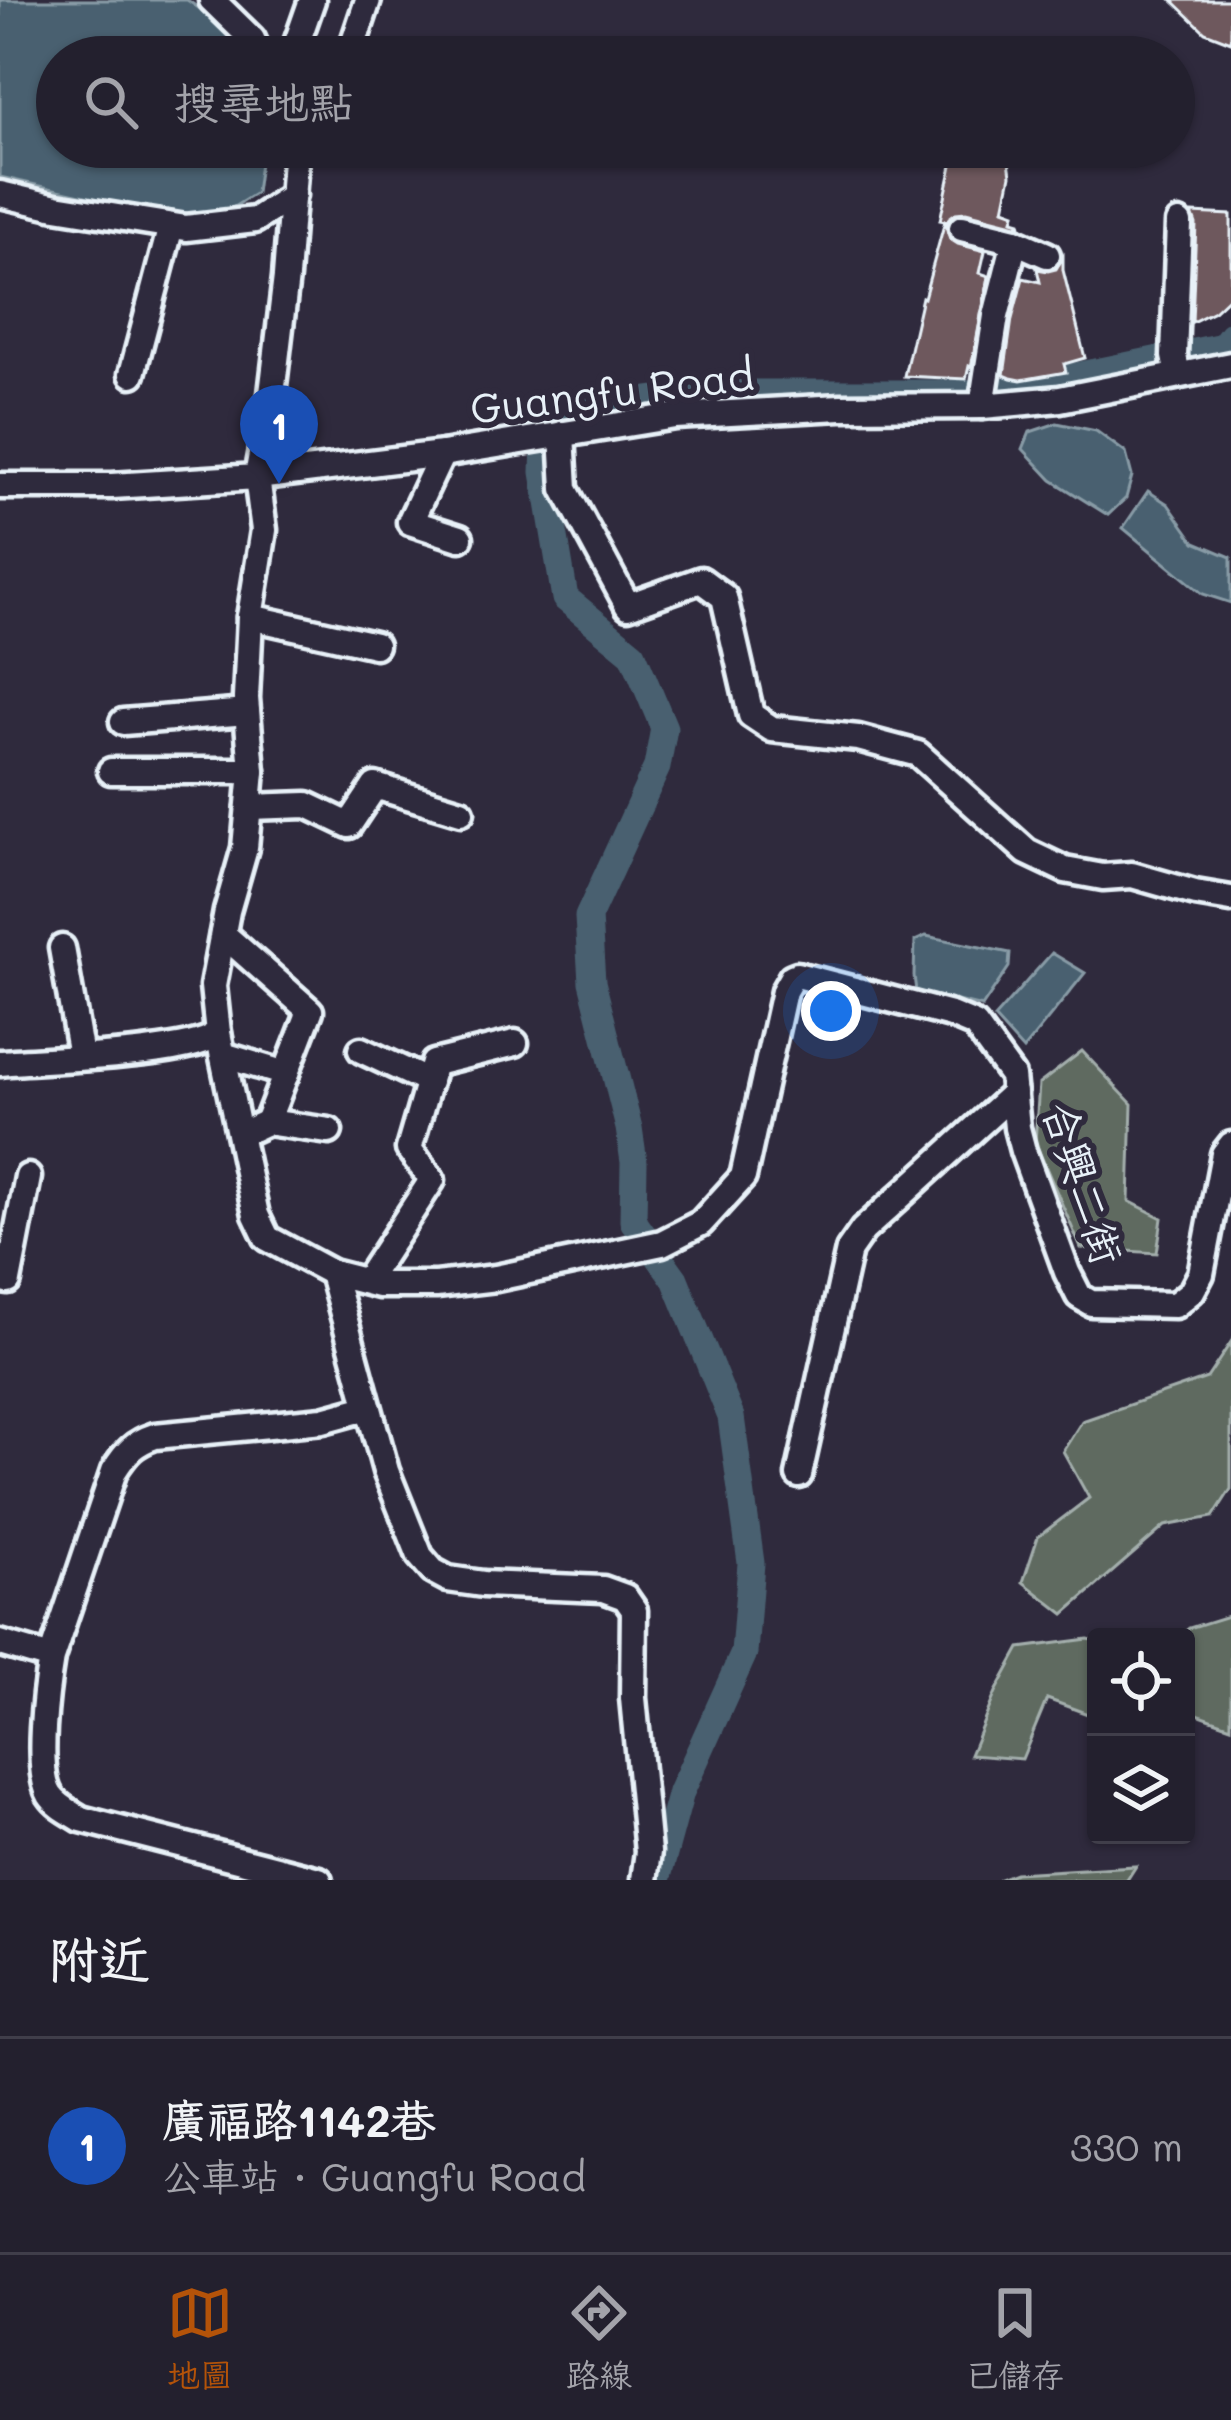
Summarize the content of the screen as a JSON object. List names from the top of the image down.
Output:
{
  "streets": {
    "street": ["Guangfu Road", "合興二街"]
  },
  "page": {
    "search": "搜尋地點",
    "pins": "1",
    "heading": "附近",
    "list": [
      {
        "mark": "1",
        "name": "廣福路1142巷",
        "note": "公車站 · Guangfu Road",
        "value": "330 m"
      }
    ],
    "nav": ["地圖", "路線", "已儲存"]
  }
}
